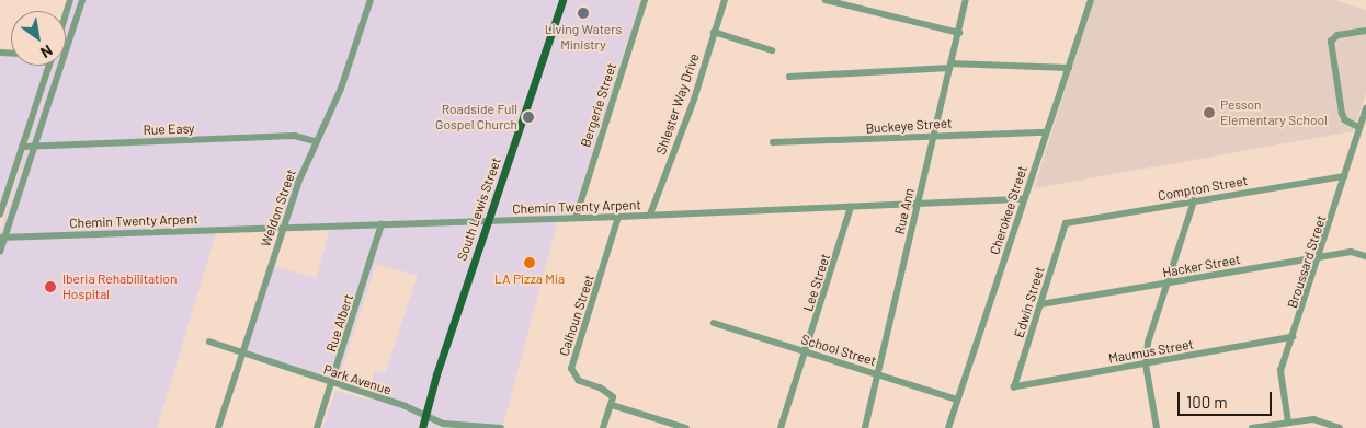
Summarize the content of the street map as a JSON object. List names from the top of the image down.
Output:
{
  "streets": {
    "main road": ["South Lewis Street"],
    "street": [
      "Shlester Way Drive",
      "Bergerie Street",
      "Buckeye Street",
      "Rue Easy",
      "Compton Street",
      "Chemin Twenty Arpent",
      "Weldon Street",
      "Cherokee Street",
      "Rue Ann",
      "Broussard Street",
      "Hacker Street",
      "Lee Street",
      "Edwin Street",
      "Calhoun Street",
      "Rue Albert",
      "School Street",
      "Maumus Street",
      "Park Avenue"
    ]
  },
  "crossings": [
    ["Shlester Way Drive", "Chemin Twenty Arpent"],
    ["Bergerie Street", "Chemin Twenty Arpent"],
    ["Buckeye Street", "Cherokee Street"],
    ["Buckeye Street", "Rue Ann"],
    ["Rue Easy", "Weldon Street"],
    ["Compton Street", "Broussard Street"],
    ["Compton Street", "Edwin Street"],
    ["Chemin Twenty Arpent", "Weldon Street"],
    ["Chemin Twenty Arpent", "South Lewis Street"],
    ["Chemin Twenty Arpent", "Cherokee Street"],
    ["Chemin Twenty Arpent", "Rue Ann"],
    ["Chemin Twenty Arpent", "Lee Street"],
    ["Chemin Twenty Arpent", "Calhoun Street"],
    ["Chemin Twenty Arpent", "Rue Albert"],
    ["Weldon Street", "Park Avenue"],
    ["South Lewis Street", "Park Avenue"],
    ["Cherokee Street", "School Street"],
    ["Rue Ann", "School Street"],
    ["Broussard Street", "Hacker Street"],
    ["Broussard Street", "Maumus Street"],
    ["Hacker Street", "Edwin Street"],
    ["Lee Street", "School Street"],
    ["Edwin Street", "Maumus Street"],
    ["Rue Albert", "Park Avenue"]
  ],
  "places": [
    "Living Waters Ministry",
    "Pesson Elementary School",
    "Roadside Full Gospel Church",
    "LA Pizza Mia",
    "Iberia Rehabilitation Hospital"
  ],
  "scale_bar": "100 m",
  "north": "bottom right"
}
